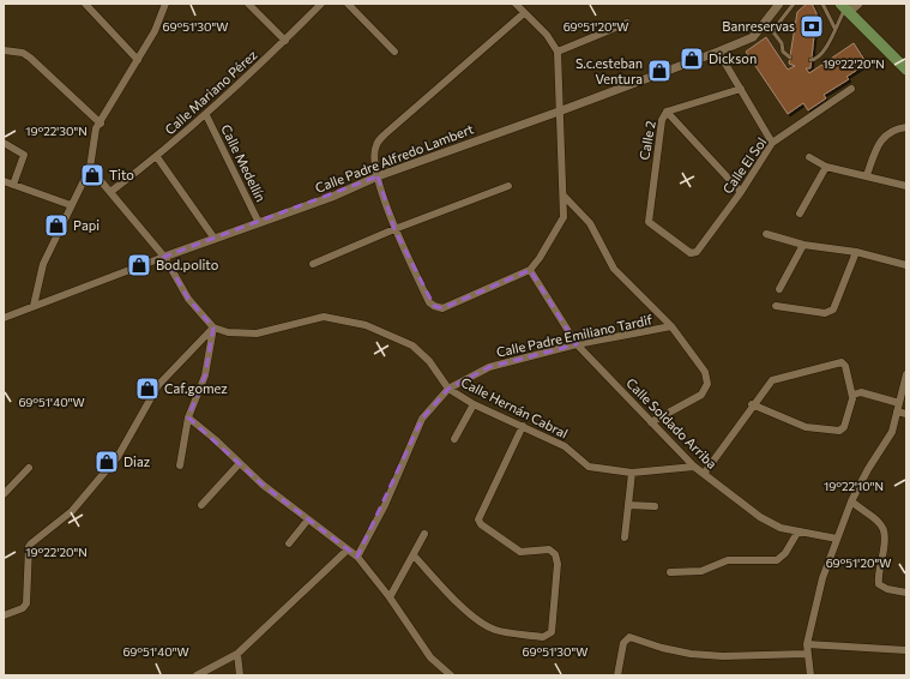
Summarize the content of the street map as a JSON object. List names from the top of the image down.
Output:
{
  "streets": {
    "street": [
      "Calle Mariano Pérez",
      "Calle 2",
      "Calle Padre Alfredo Lambert",
      "Calle Medellín",
      "Calle El Sol",
      "Calle Padre Emiliano Tardif",
      "Calle Hernán Cabral",
      "Calle Soldado Arriba"
    ]
  },
  "crossings": [
    ["Calle Mariano Pérez", "Calle Medellín"],
    ["Calle 2", "Calle El Sol"],
    ["Calle Padre Alfredo Lambert", "Calle Medellín"],
    ["Calle Padre Emiliano Tardif", "Calle Hernán Cabral"],
    ["Calle Padre Emiliano Tardif", "Calle Soldado Arriba"],
    ["Calle Hernán Cabral", "Calle Soldado Arriba"]
  ],
  "places": {
    "bank": ["Banreservas"],
    "shop": [
      "Dickson",
      "S.c.esteban Ventura",
      "Tito",
      "Papi",
      "Bod.polito",
      "Caf.gomez",
      "Diaz"
    ]
  },
  "coordinates": [
    "69°51'30\"W",
    "69°51'20\"W",
    "19°22'20\"N",
    "19°22'30\"N",
    "69°51'40\"W",
    "19°22'10\"N"
  ]
}
